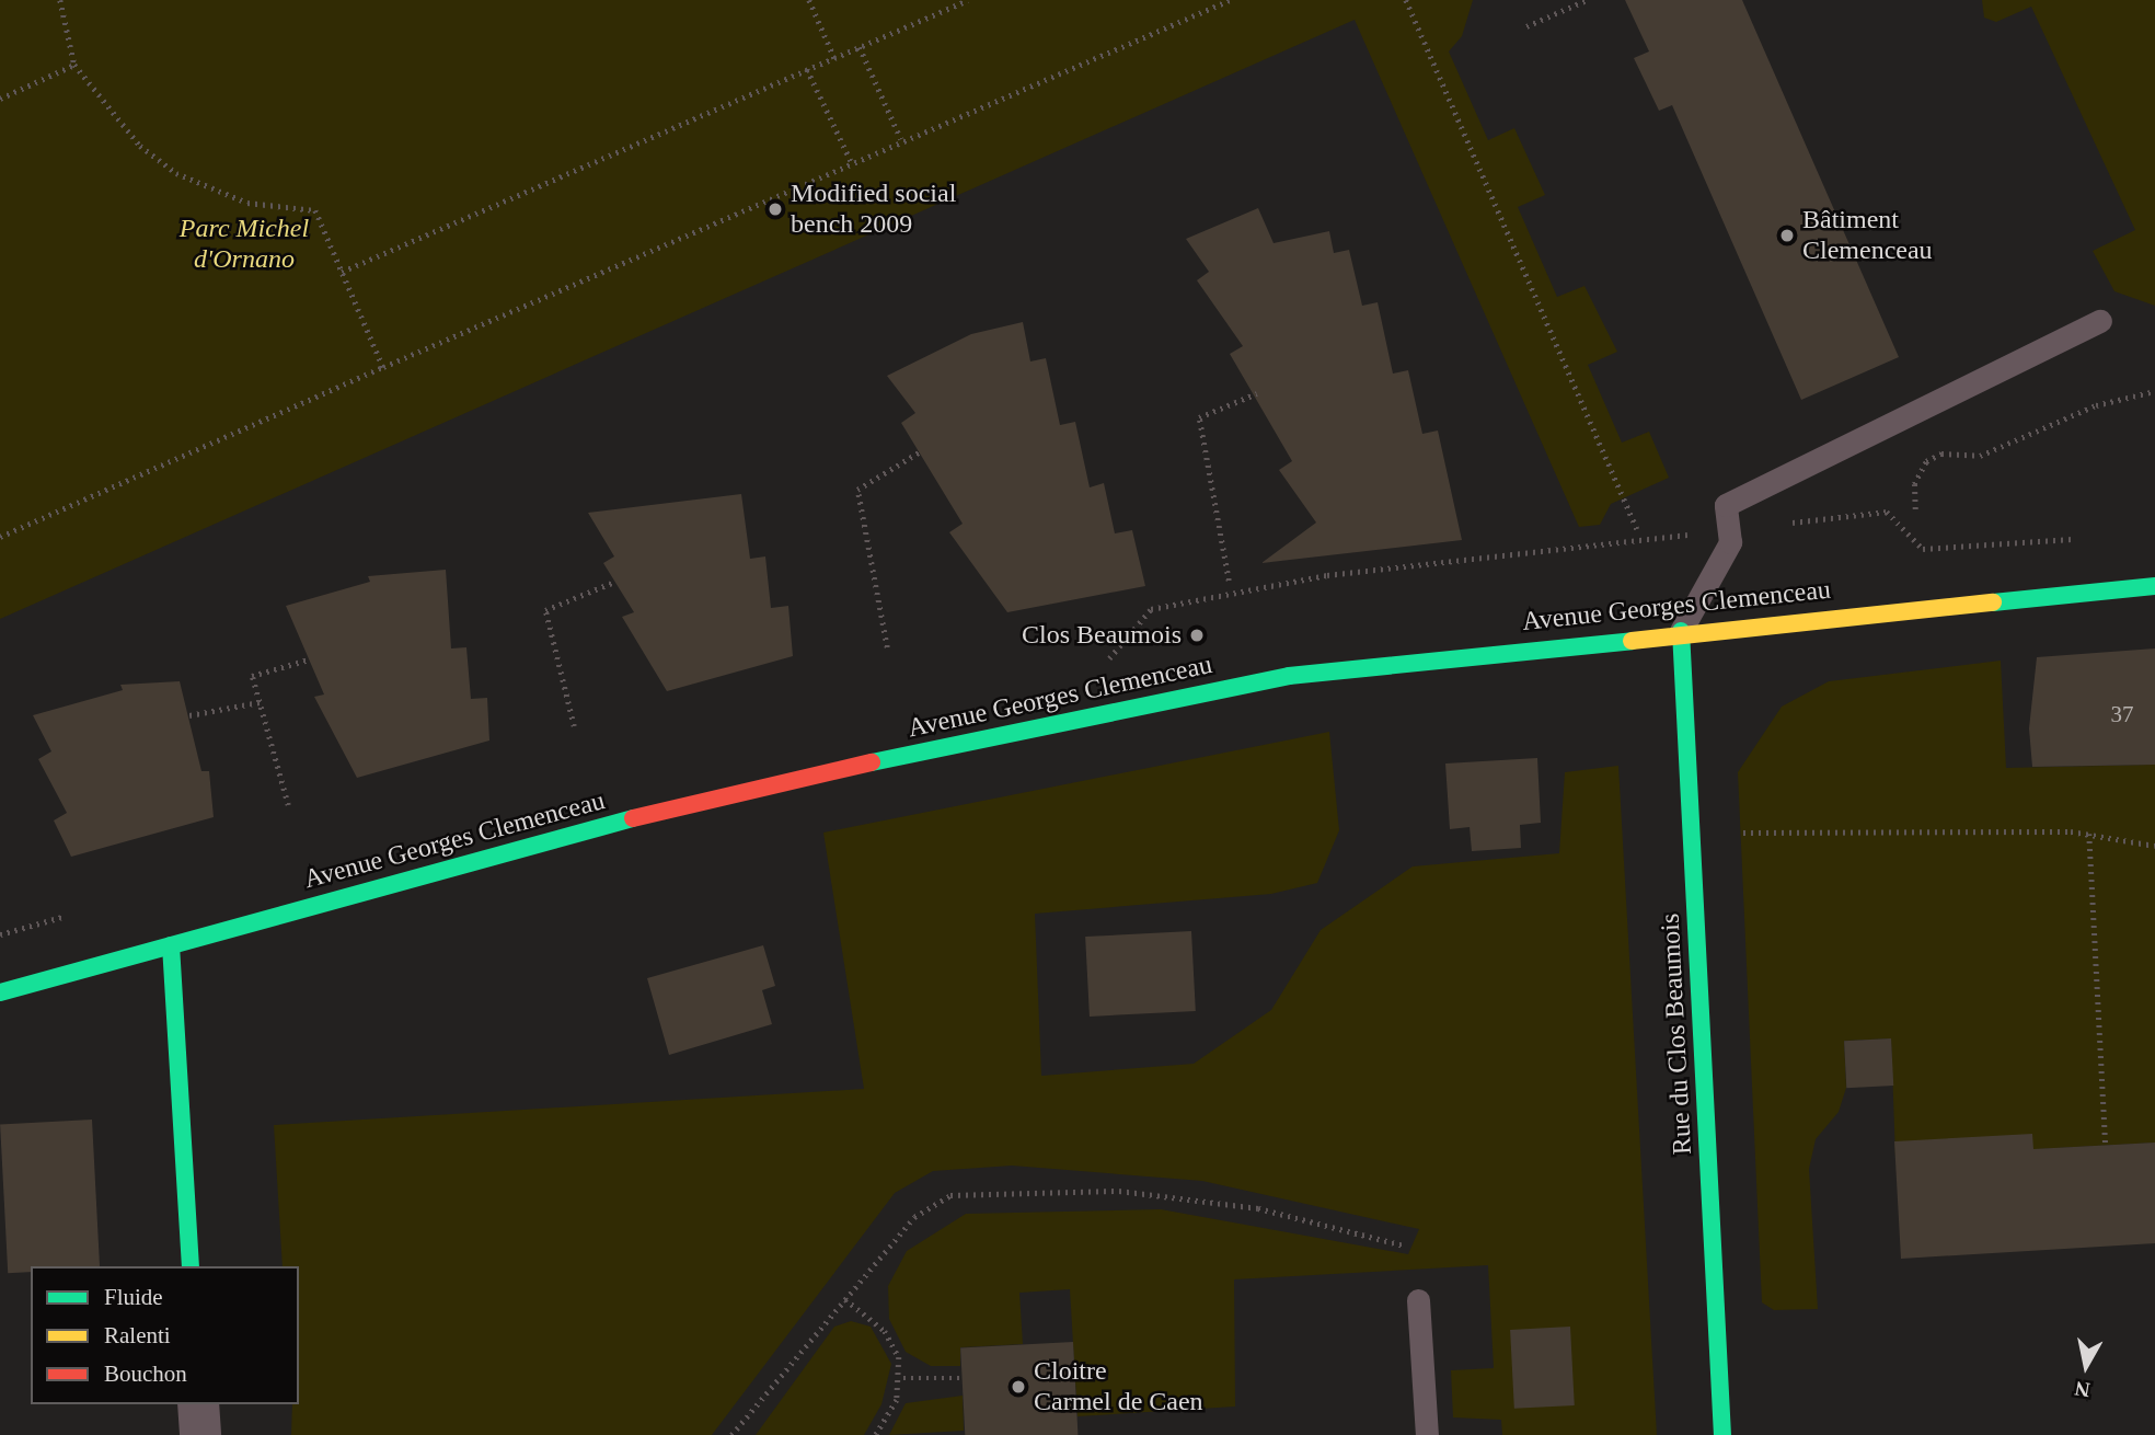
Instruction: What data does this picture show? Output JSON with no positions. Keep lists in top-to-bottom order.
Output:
{
  "streets": {
    "main road": ["Avenue Georges Clemenceau", "Rue du Clos Beaumois"]
  },
  "crossings": [
    ["Avenue Georges Clemenceau", "Rue du Clos Beaumois"]
  ],
  "parks": ["Parc Michel d'Ornano"],
  "places": [
    "Modified social bench 2009",
    "Bâtiment Clemenceau",
    "Clos Beaumois",
    "Cloitre Carmel de Caen"
  ],
  "house_numbers": ["37"],
  "legend": ["Fluide", "Ralenti", "Bouchon"],
  "north": "bottom"
}
